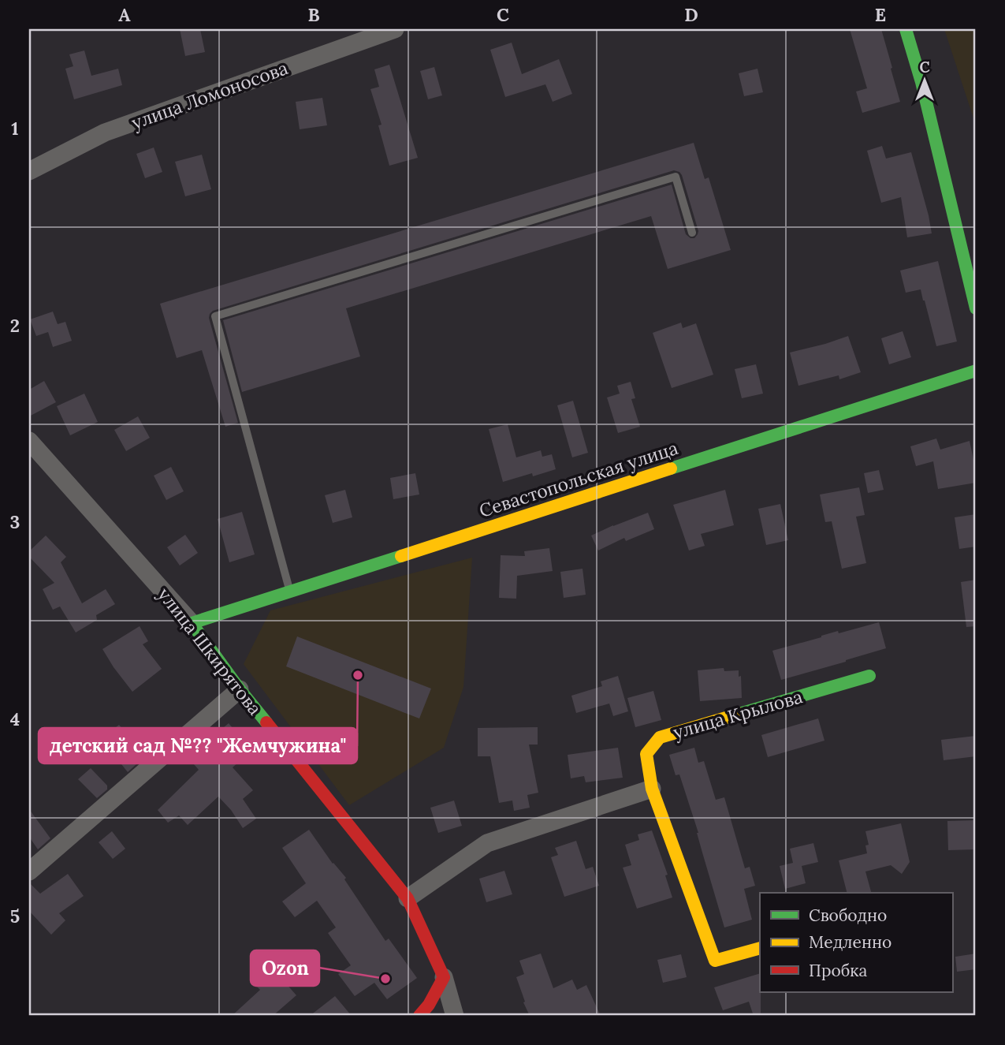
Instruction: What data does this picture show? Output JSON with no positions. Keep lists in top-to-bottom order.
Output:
{
  "streets": {
    "street": [
      "улица Ломоносова",
      "Севастопольская улица",
      "улица Шкирятова",
      "улица Крылова"
    ]
  },
  "crossings": [
    ["Севастопольская улица", "улица Шкирятова"]
  ],
  "places": ["детский сад №?? \"Жемчужина\"", "Ozon"],
  "legend": ["Свободно", "Медленно", "Пробка"],
  "north": "top",
  "grid": {
    "columns": [
      "A",
      "B",
      "C",
      "D",
      "E"
    ],
    "rows": [
      "1",
      "2",
      "3",
      "4",
      "5"
    ]
  }
}
